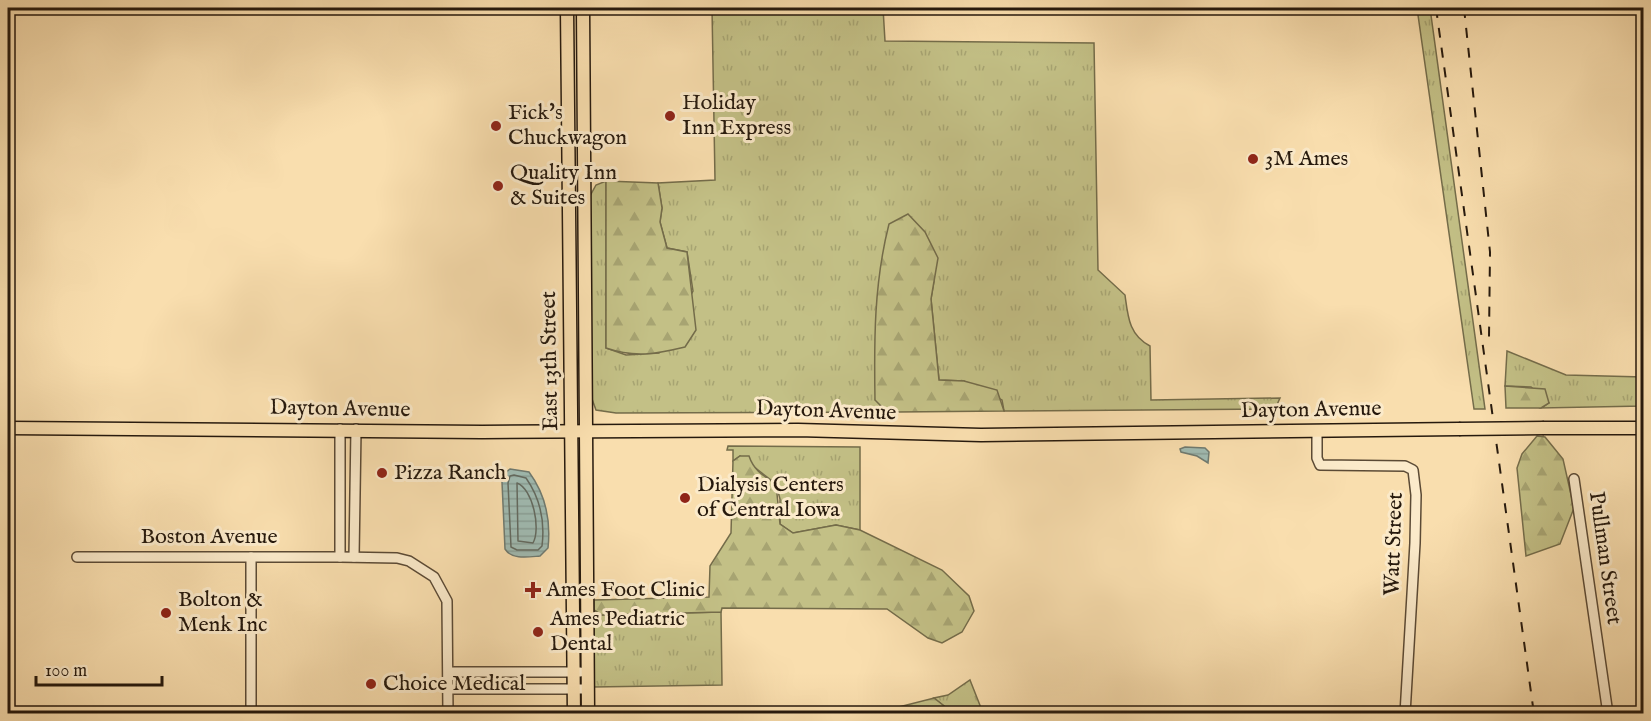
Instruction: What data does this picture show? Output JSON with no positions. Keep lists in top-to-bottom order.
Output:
{
  "streets": {
    "main road": ["East 13th Street", "Dayton Avenue"],
    "street": ["Boston Avenue", "Watt Street", "Pullman Street"]
  },
  "crossings": [
    ["East 13th Street", "Dayton Avenue"],
    ["Dayton Avenue", "Watt Street"]
  ],
  "places": {
    "other": [
      "Holiday Inn Express",
      "Fick's Chuckwagon",
      "3M Ames",
      "Quality Inn & Suites",
      "Pizza Ranch",
      "Dialysis Centers of Central Iowa",
      "Bolton & Menk Inc",
      "Ames Pediatric Dental",
      "Choice Medical"
    ],
    "health": ["Ames Foot Clinic"]
  },
  "scale_bar": "100 m"
}
